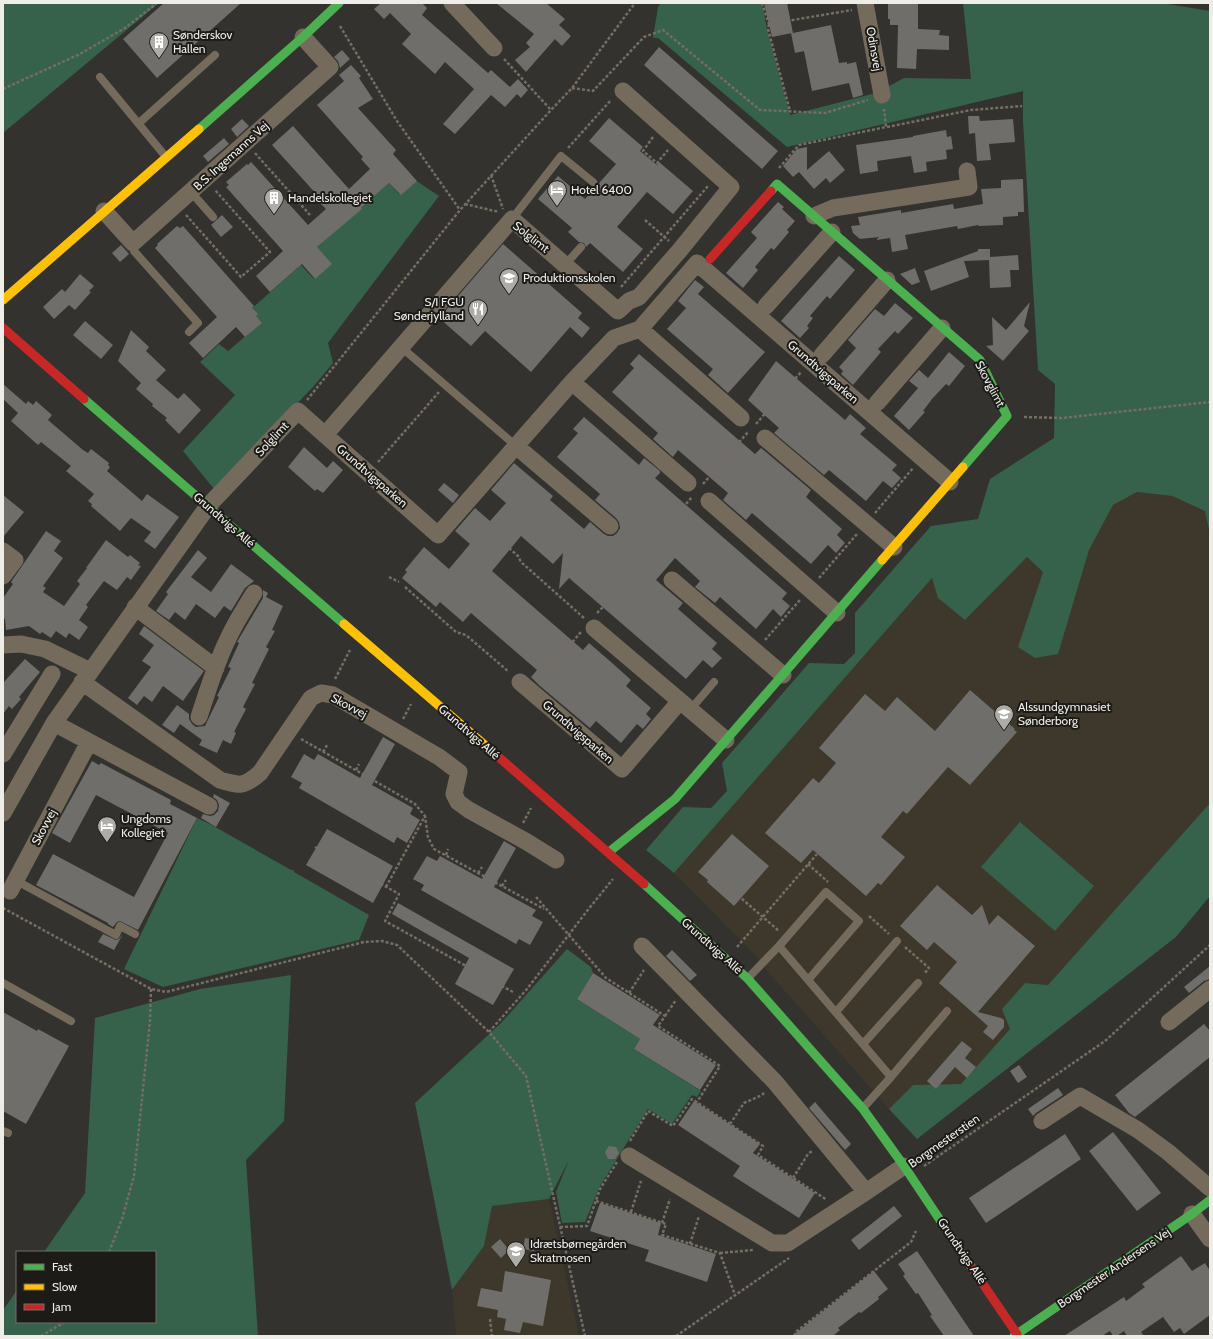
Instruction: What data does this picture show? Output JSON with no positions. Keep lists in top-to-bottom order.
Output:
{
  "streets": {
    "street": [
      "Odinsvej",
      "B.S. Ingemanns Vej",
      "Solglimt",
      "Grundtvigsparken",
      "Skovglimt",
      "Grundtvigs Allé",
      "Skovvej",
      "Borgmester Andersens Vej"
    ],
    "path": ["Borgmesterstien"]
  },
  "crossings": [
    ["Solglimt", "Grundtvigsparken"],
    ["Solglimt", "Grundtvigs Allé"],
    ["Grundtvigsparken", "Skovglimt"],
    ["Grundtvigs Allé", "Borgmesterstien"],
    ["Grundtvigs Allé", "Borgmester Andersens Vej"]
  ],
  "places": {
    "building": ["Sønderskov Hallen", "Handelskollegiet"],
    "hotel": ["Hotel 6400", "Ungdoms Kollegiet"],
    "school or university": ["Produktionsskolen", "Alssundgymnasiet Sønderborg", "Idrætsbørnegården Skratmosen"],
    "restaurant": ["S/I FGU Sønderjylland"]
  },
  "legend": ["Fast", "Slow", "Jam"]
}
